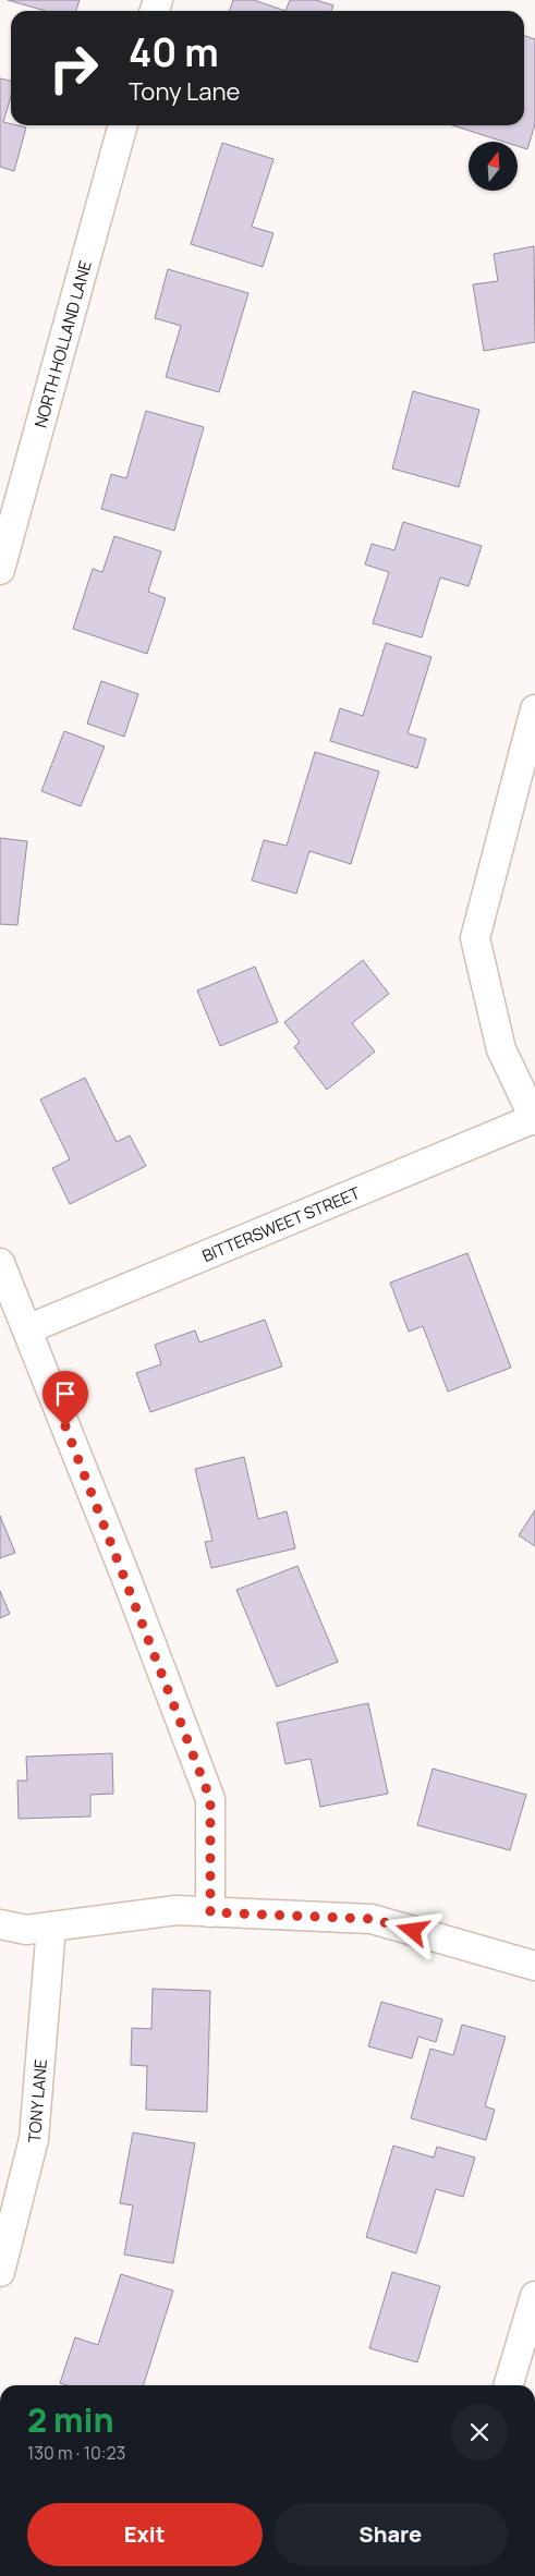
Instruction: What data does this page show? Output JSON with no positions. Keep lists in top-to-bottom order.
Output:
{
  "streets": {
    "street": ["NORTH HOLLAND LANE", "BITTERSWEET STREET", "TONY LANE"]
  },
  "north": "top",
  "page": {
    "turn": ["40 m", "Tony Lane"],
    "heading": ["2 min", "130 m · 10:23"],
    "buttons": ["Exit", "Share"]
  }
}
